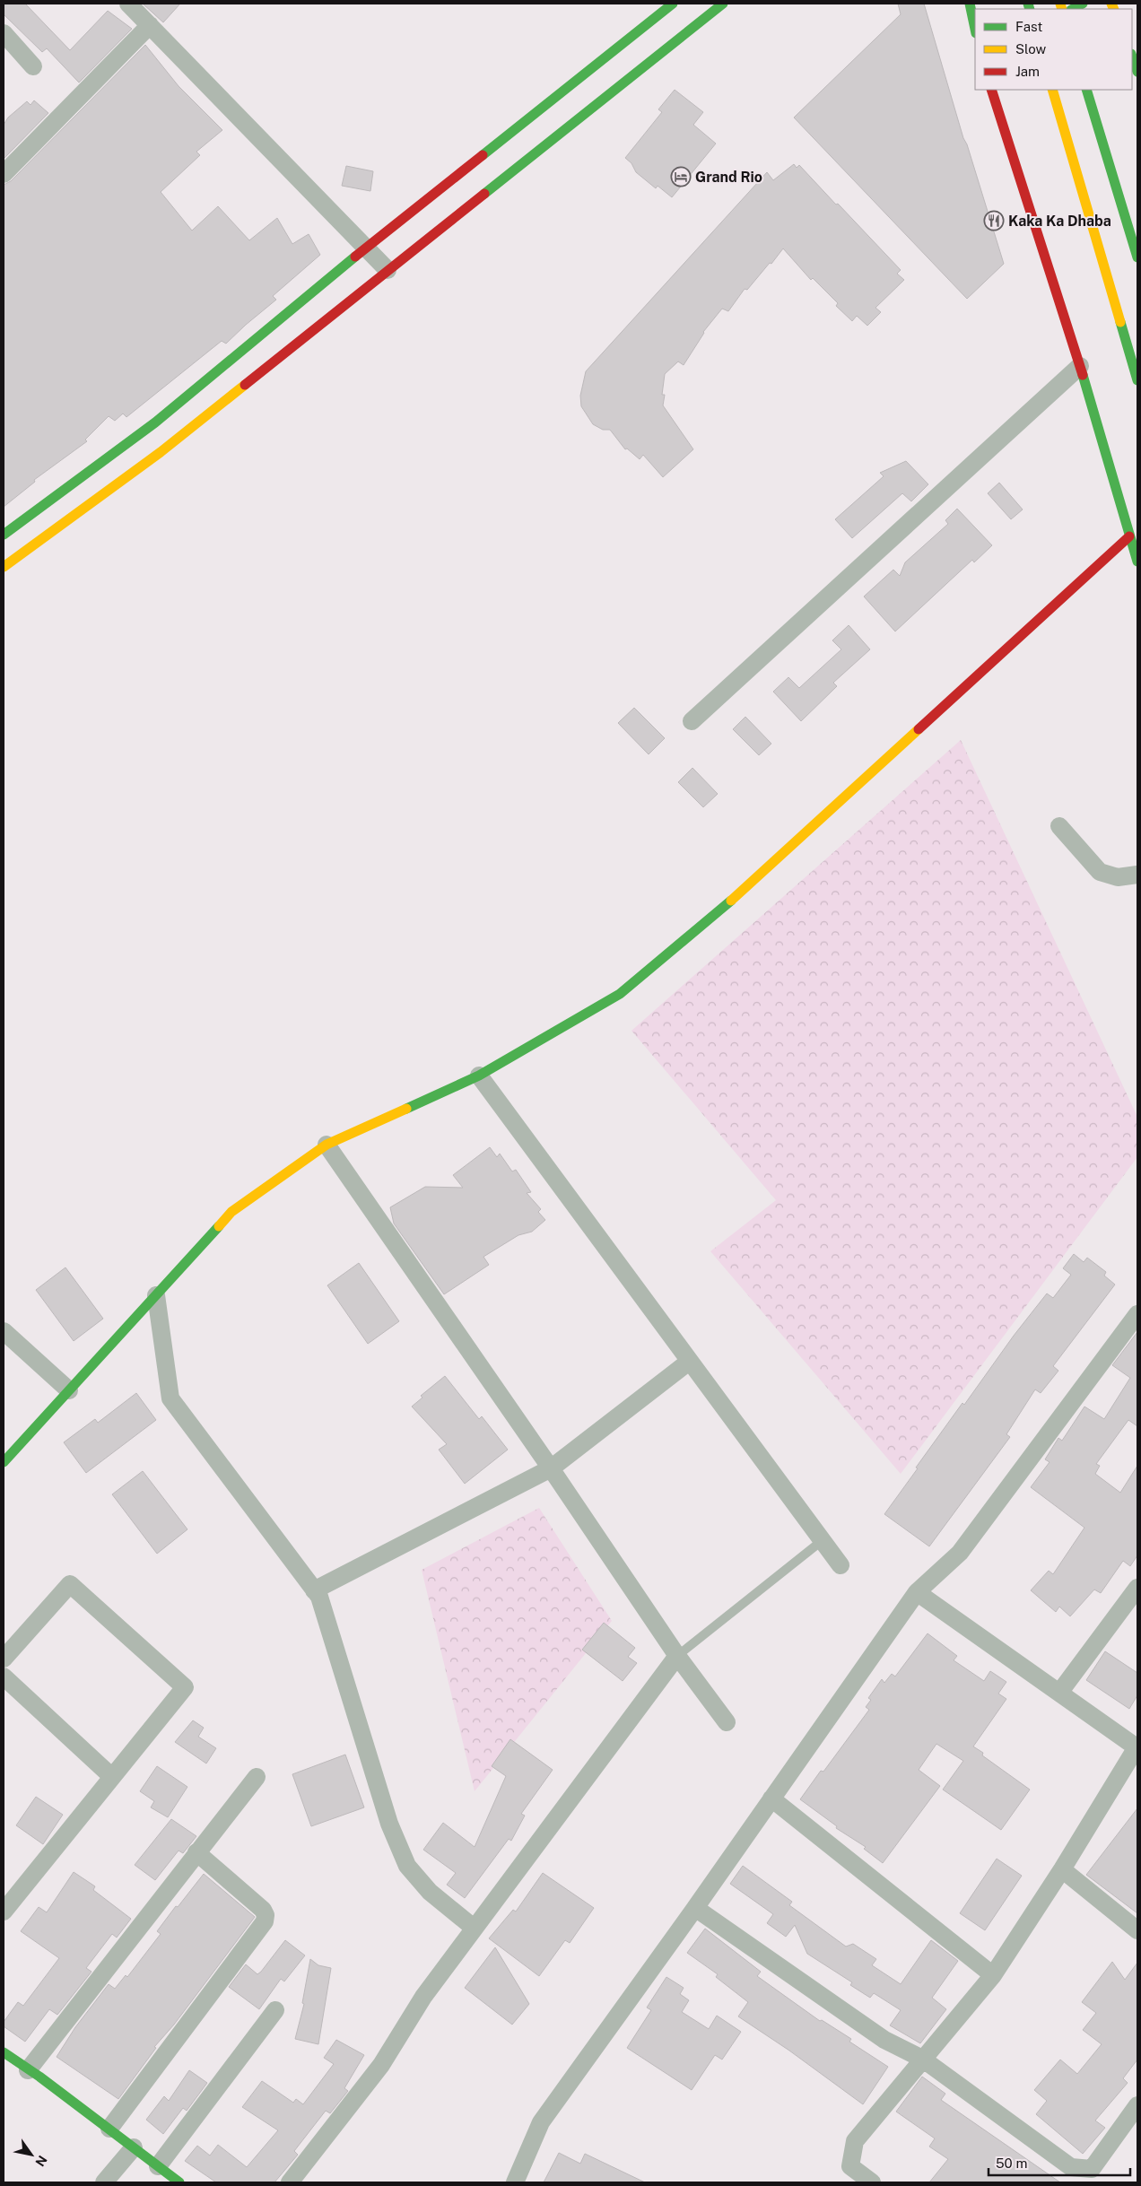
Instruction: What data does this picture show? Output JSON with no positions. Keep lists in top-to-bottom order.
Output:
{
  "places": {
    "hotel": ["Grand Rio"],
    "restaurant": ["Kaka Ka Dhaba"]
  },
  "legend": ["Fast", "Slow", "Jam"],
  "scale_bar": "50 m",
  "north": "bottom right"
}
